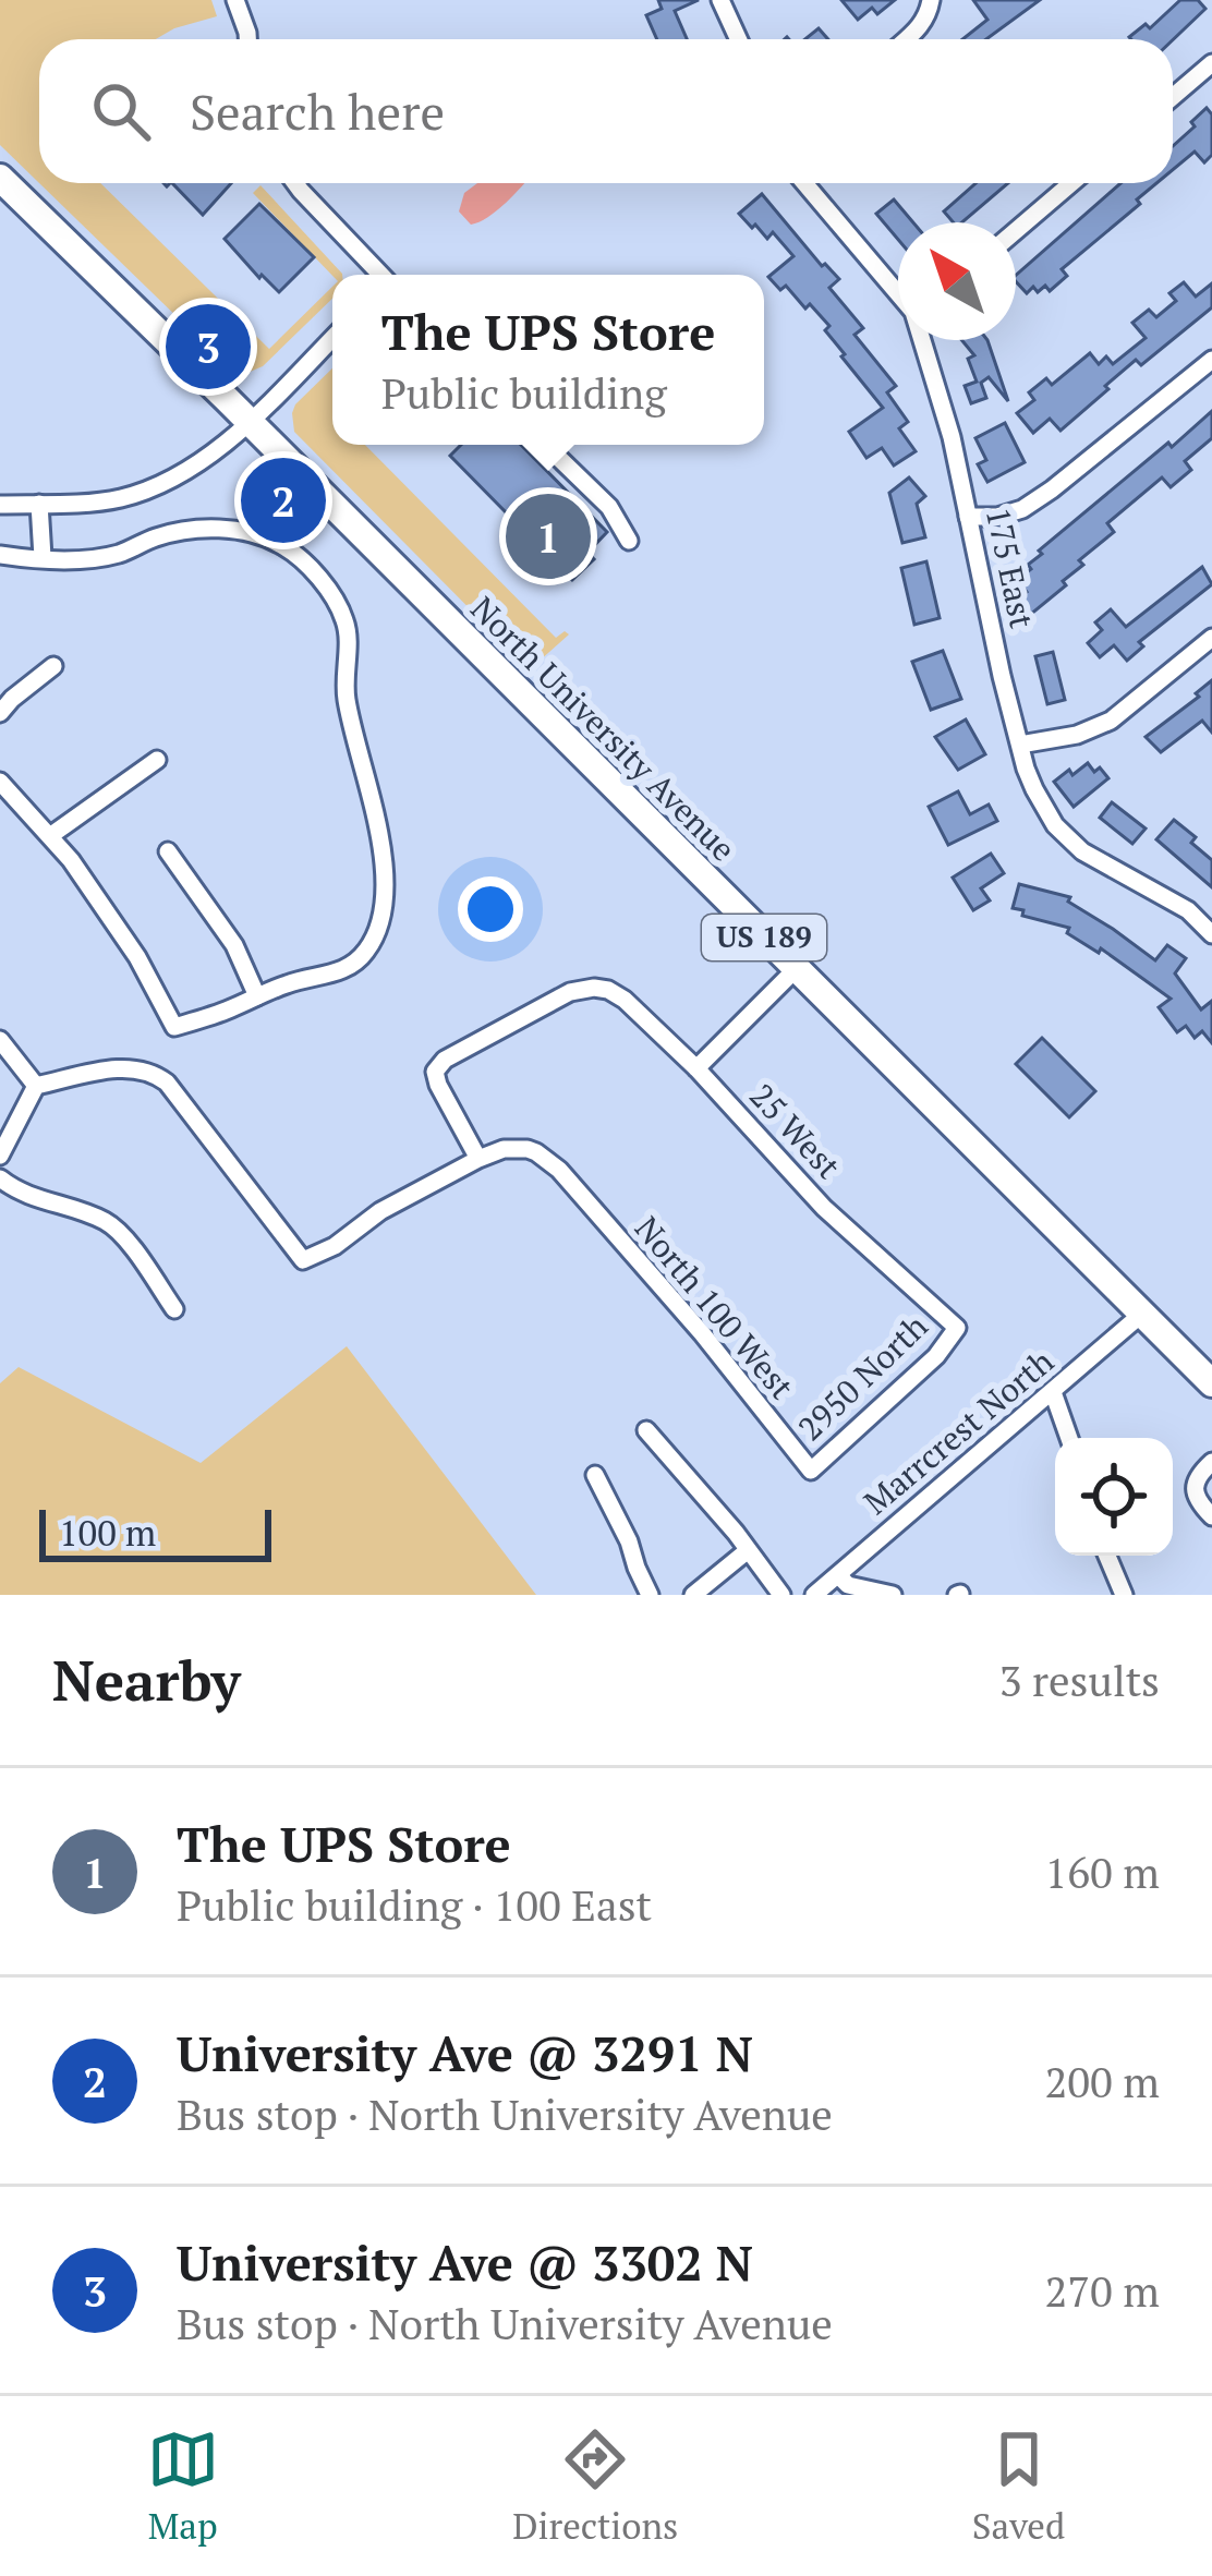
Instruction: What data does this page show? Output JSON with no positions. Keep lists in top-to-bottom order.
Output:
{
  "streets": {
    "highway": ["North University Avenue", "US 189"],
    "street": [
      "175 East",
      "25 West",
      "North 100 West",
      "2950 North",
      "Marrcrest North"
    ]
  },
  "crossings": [
    ["North University Avenue", "Marrcrest North"],
    ["25 West", "North 100 West"],
    ["25 West", "2950 North"],
    ["North 100 West", "2950 North"]
  ],
  "scale_bar": "100 m",
  "north": "top left",
  "page": {
    "search": "Search here",
    "popup": ["The UPS Store", "Public building"],
    "pins": ["3", "2", "1"],
    "scale": "100 m",
    "heading": ["Nearby", "3 results"],
    "list": [
      {
        "mark": "1",
        "name": "The UPS Store",
        "note": "Public building · 100 East",
        "value": "160 m"
      },
      {
        "mark": "2",
        "name": "University Ave @ 3291 N",
        "note": "Bus stop · North University Avenue",
        "value": "200 m"
      },
      {
        "mark": "3",
        "name": "University Ave @ 3302 N",
        "note": "Bus stop · North University Avenue",
        "value": "270 m"
      }
    ],
    "nav": ["Map", "Directions", "Saved"]
  }
}
